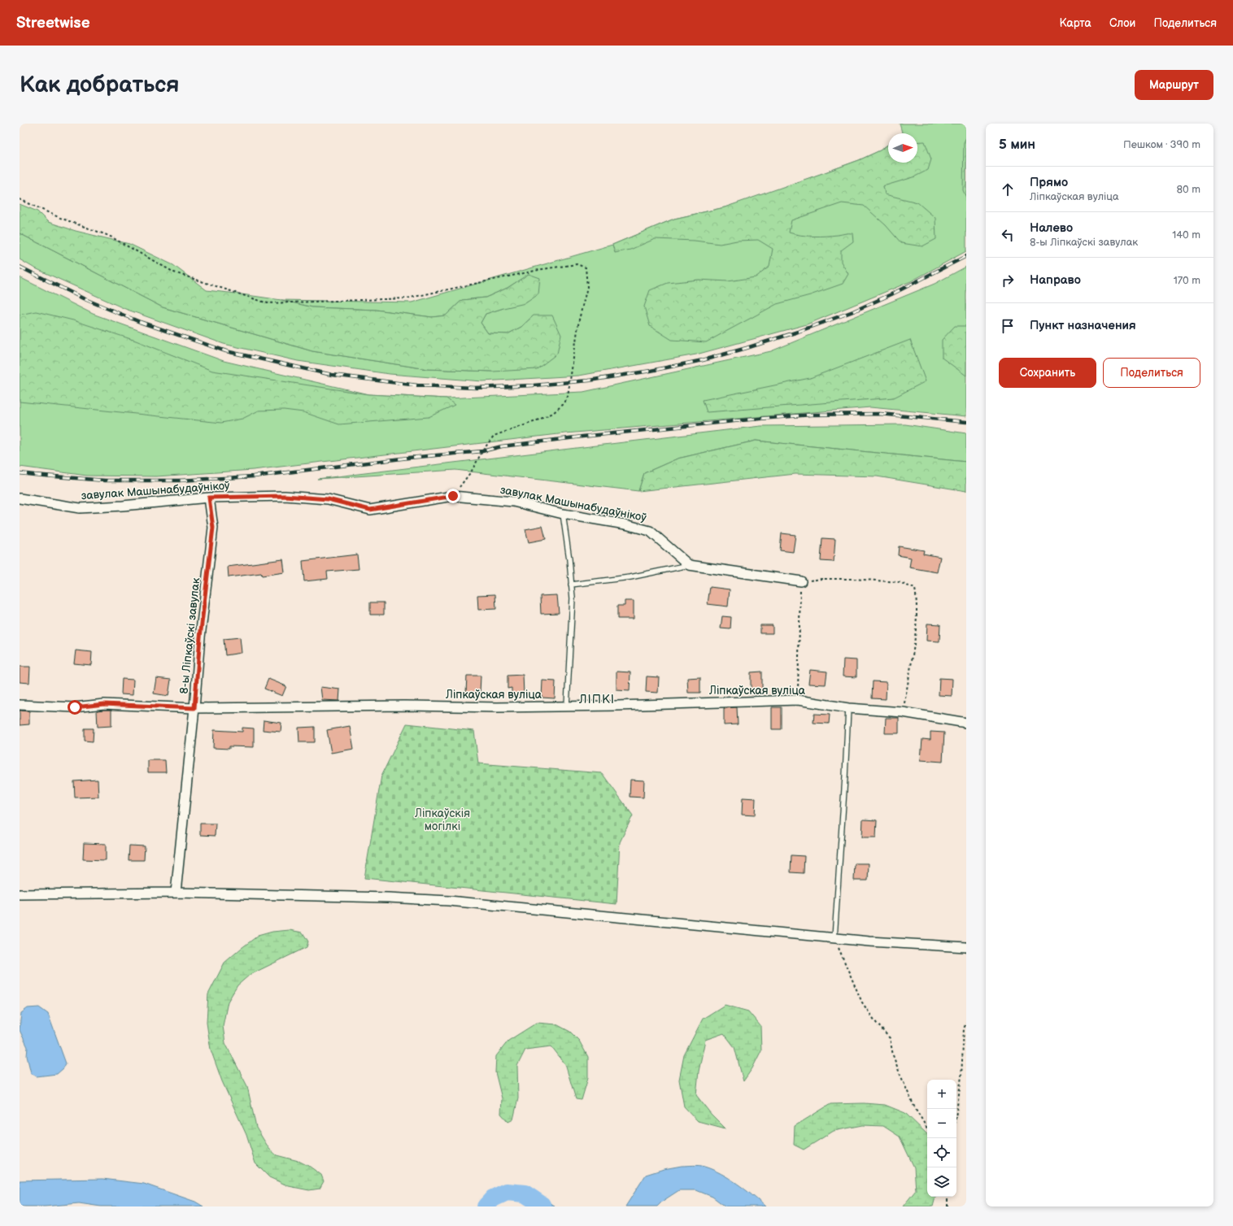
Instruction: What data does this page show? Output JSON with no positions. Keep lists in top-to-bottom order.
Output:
{
  "streets": {
    "street": ["завулак Машынабудаўнікоў", "8-ы Ліпкаўскі завулак", "Ліпкаўская вуліца"]
  },
  "crossings": [
    ["завулак Машынабудаўнікоў", "8-ы Ліпкаўскі завулак"],
    ["8-ы Ліпкаўскі завулак", "Ліпкаўская вуліца"]
  ],
  "districts": ["ЛІПКІ"],
  "parks": ["Ліпкаўскія могілкі"],
  "north": "right",
  "page": {
    "header": "Streetwise",
    "nav": ["Карта", "Слои", "Поделиться"],
    "buttons": [
      "Маршрут",
      ["Сохранить", "Поделиться"]
    ],
    "title": "Как добраться",
    "heading": ["5 мин", "Пешком · 390 m"],
    "list": [
      ["Прямо", "Ліпкаўская вуліца", "80 m"],
      ["Налево", "8-ы Ліпкаўскі завулак", "140 m"],
      ["Направо", "170 m"],
      "Пункт назначения"
    ],
    "map_buttons": ["+", "−"]
  }
}
